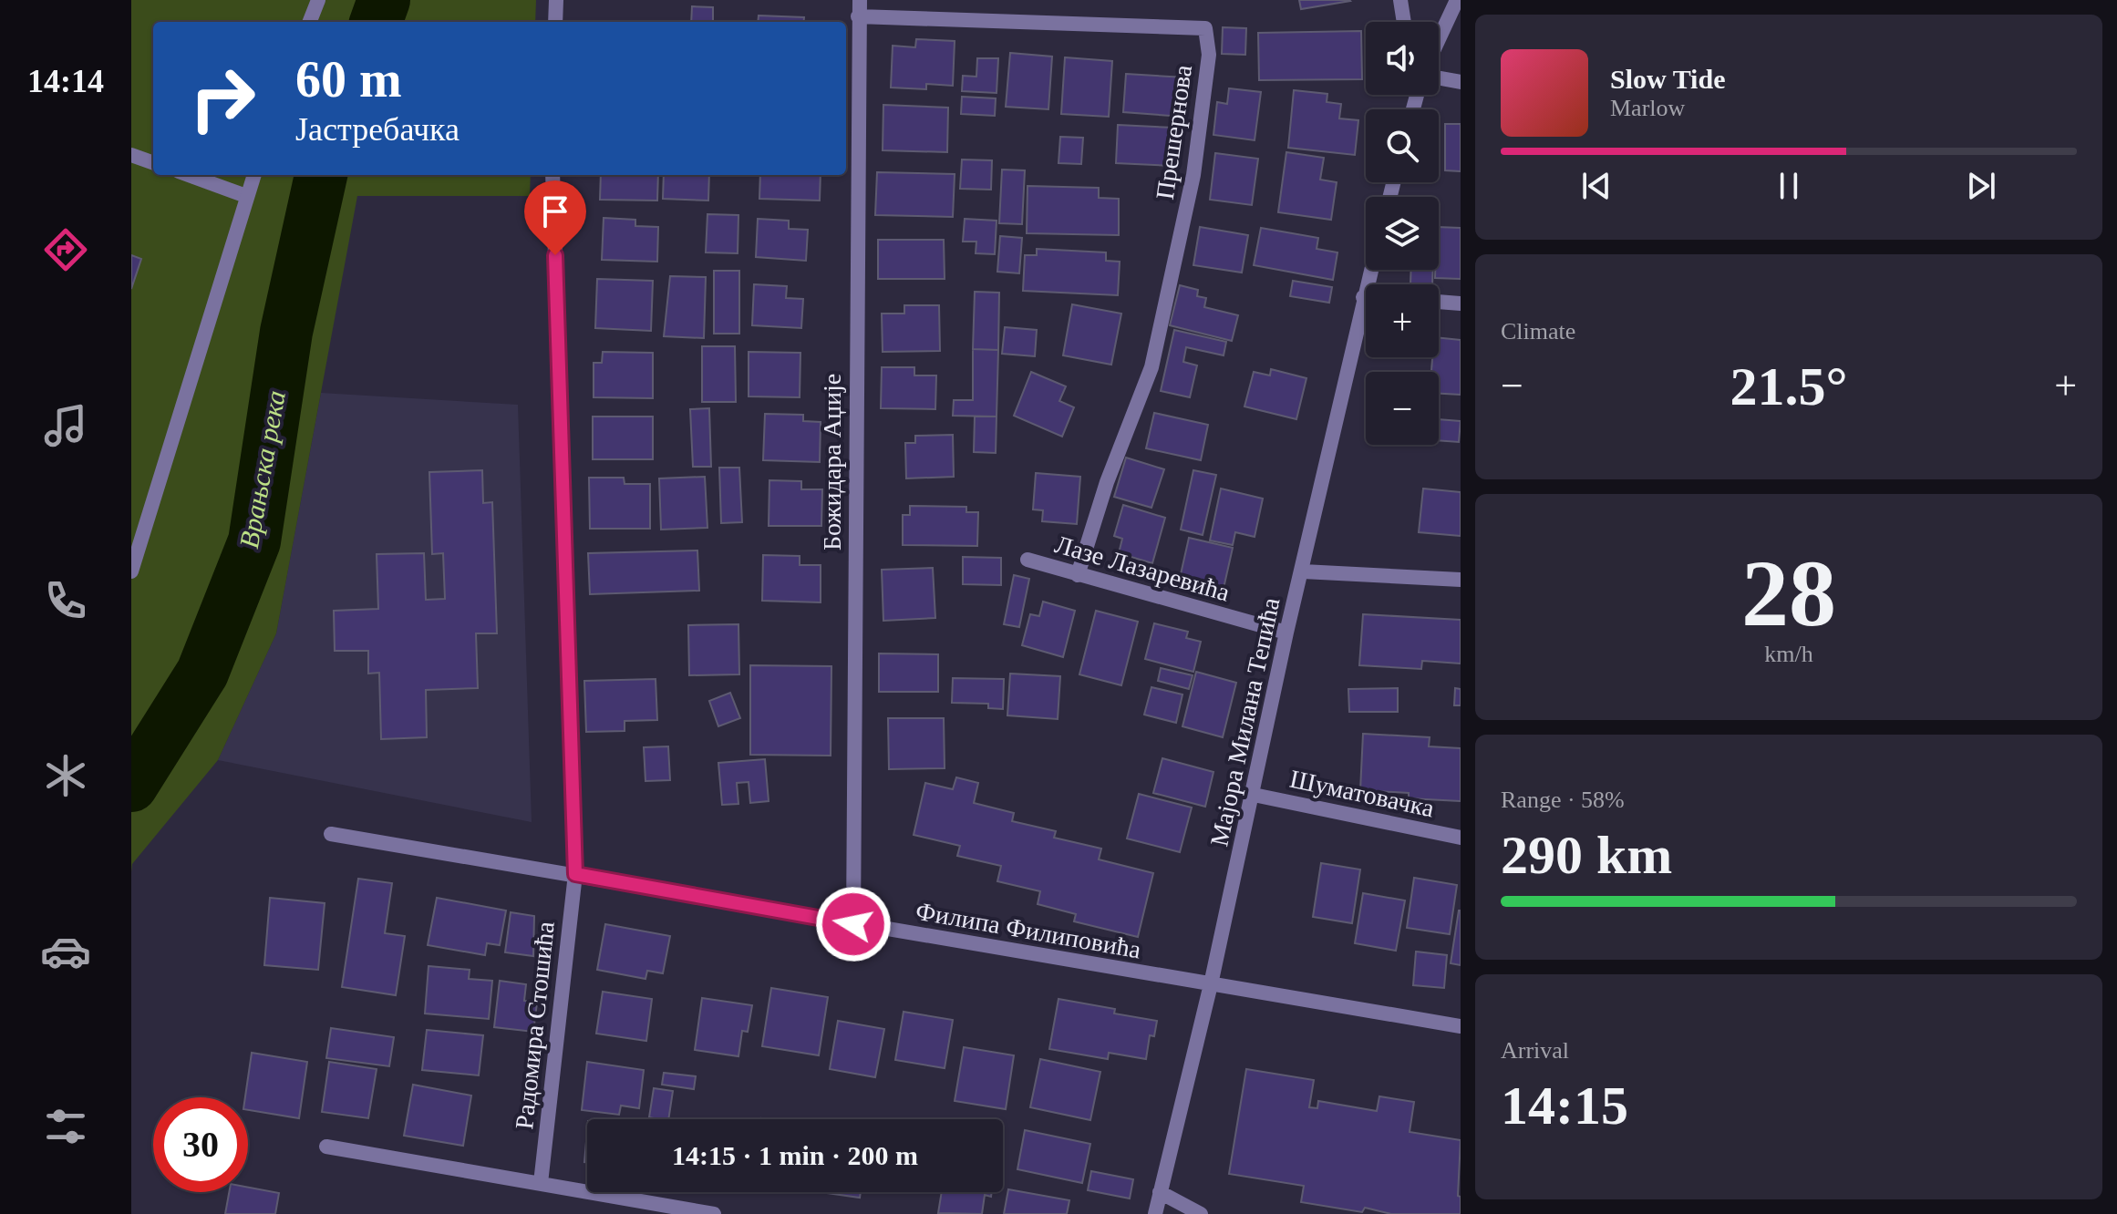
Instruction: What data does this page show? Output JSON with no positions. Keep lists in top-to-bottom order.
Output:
{
  "streets": {
    "street": [
      "Прешернова",
      "Божидара Аџије",
      "Лазе Лазаревића",
      "Мајора Милана Тепића",
      "Шуматовачка",
      "Филипа Филиповића",
      "Радомира Стошића"
    ]
  },
  "crossings": [
    ["Прешернова", "Божидара Аџије"],
    ["Прешернова", "Лазе Лазаревића"],
    ["Божидара Аџије", "Филипа Филиповића"],
    ["Лазе Лазаревића", "Мајора Милана Тепића"],
    ["Мајора Милана Тепића", "Шуматовачка"],
    ["Мајора Милана Тепића", "Филипа Филиповића"],
    ["Филипа Филиповића", "Радомира Стошића"]
  ],
  "water": ["Врањска река"],
  "page": {
    "tabs": "14:14",
    "map_buttons": ["+", "−"],
    "turn": ["60 m", "Јастребачка"],
    "song": ["Slow Tide", "Marlow"],
    "tile": [
      "Climate",
      ["28", "km/h"],
      ["Range · 58%", "290 km"],
      ["Arrival", "14:15"]
    ],
    "heat": ["−", "21.5°", "+"],
    "limit": "30",
    "trip": "14:15 · 1 min · 200 m"
  }
}
